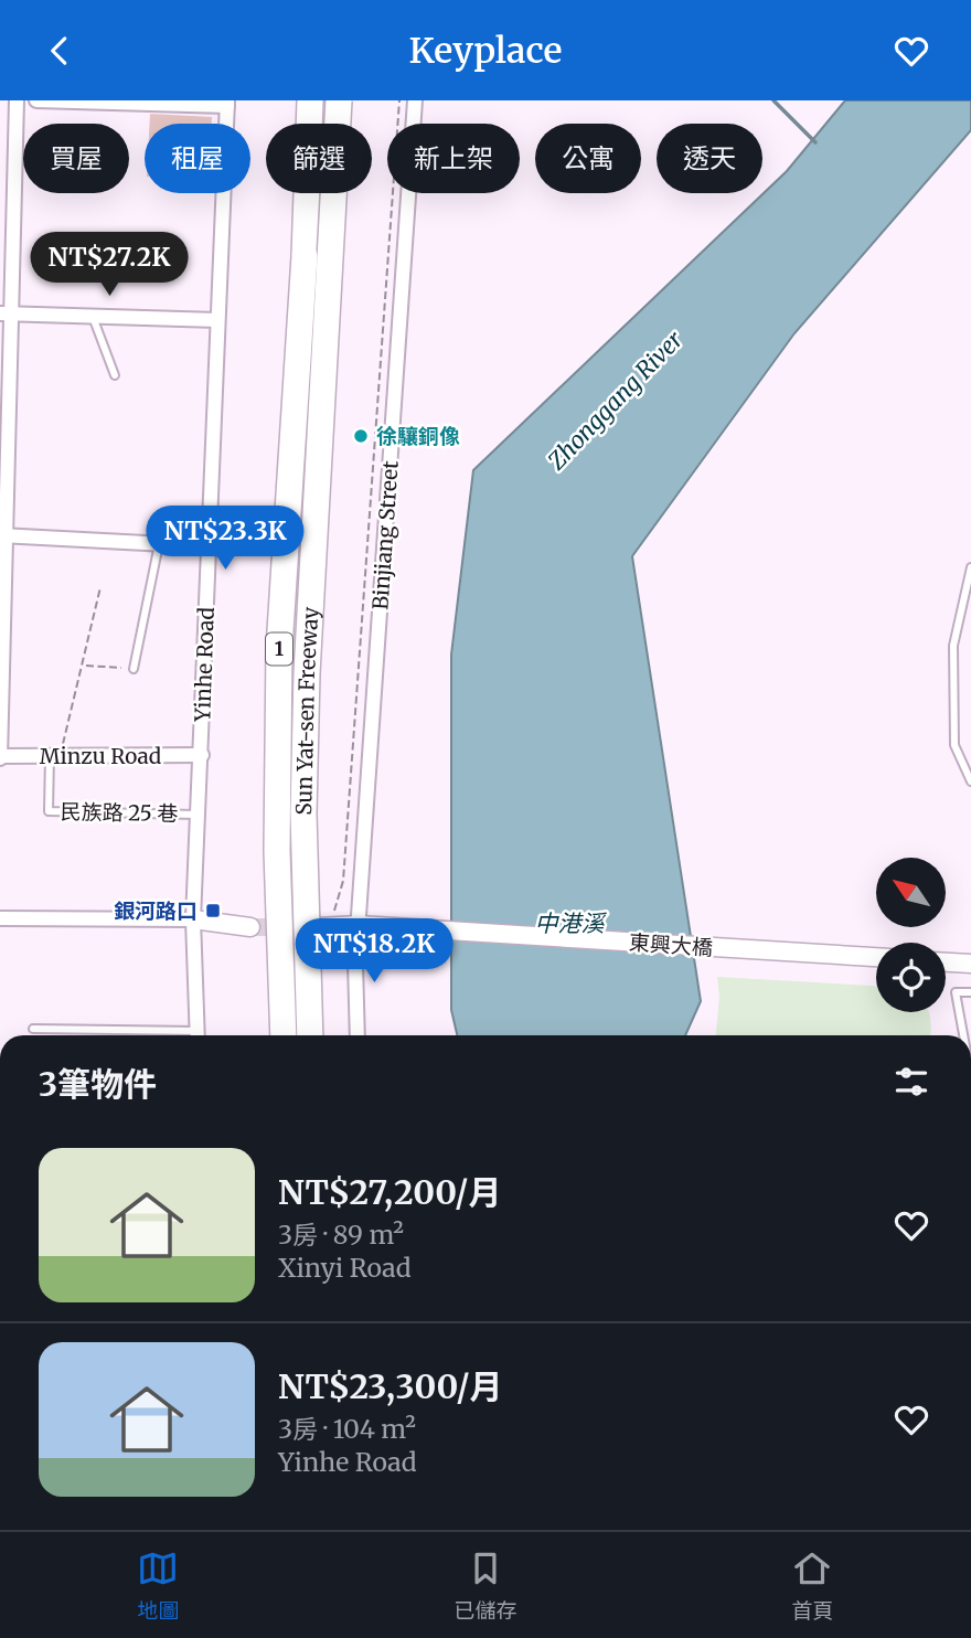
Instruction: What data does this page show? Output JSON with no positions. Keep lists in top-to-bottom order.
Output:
{
  "streets": {
    "highway": ["1", "Sun Yat-sen Freeway"],
    "street": [
      "Binjiang Street",
      "Yinhe Road",
      "Minzu Road",
      "東興大橋"
    ],
    "lane": ["民族路 25 巷"]
  },
  "crossings": [
    ["Binjiang Street", "東興大橋"],
    ["Yinhe Road", "Minzu Road"],
    ["Yinhe Road", "民族路 25 巷"],
    ["Minzu Road", "民族路 25 巷"]
  ],
  "water": ["Zhonggang River", "中港溪"],
  "places": {
    "other": ["徐驤銅像"],
    "transit": ["銀河路口"]
  },
  "north": "top left",
  "page": {
    "header": "Keyplace",
    "chip": [
      "買屋",
      "租屋",
      "篩選",
      "新上架",
      "公寓",
      "透天"
    ],
    "price": ["NT$27.2K", "NT$23.3K", "NT$18.2K"],
    "heading": "3筆物件",
    "list": [
      {
        "name": "NT$27,200/月",
        "note": "3房 · 89 m² · Xinyi Road"
      },
      {
        "name": "NT$23,300/月",
        "note": "3房 · 104 m² · Yinhe Road"
      }
    ],
    "tabs": ["地圖", "已儲存", "首頁"]
  }
}
